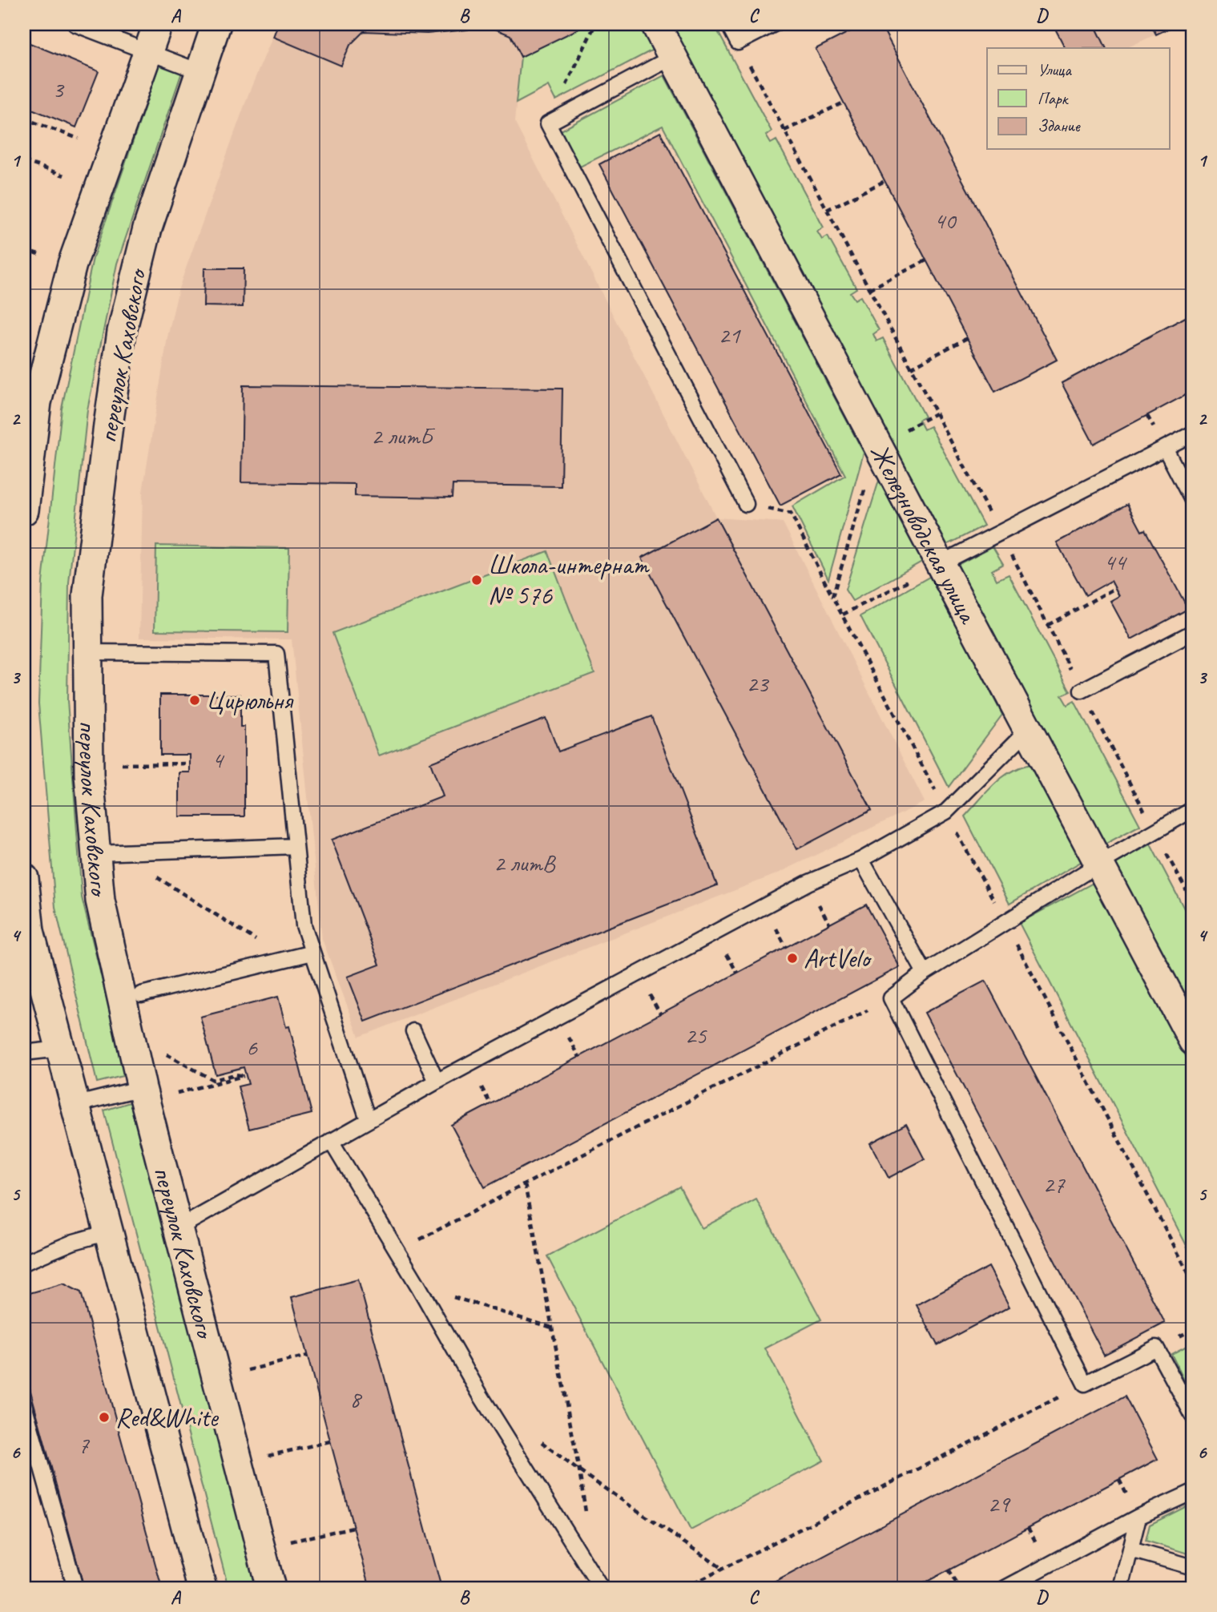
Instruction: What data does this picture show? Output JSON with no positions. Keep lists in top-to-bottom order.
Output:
{
  "streets": {
    "street": ["переулок Каховского", "Железноводская улица"]
  },
  "places": [
    "Школа-интернат № 576",
    "Цирюльня",
    "ArtVelo",
    "Red&White"
  ],
  "house_numbers": [
    "3",
    "40",
    "21",
    "2 литБ",
    "44",
    "23",
    "4",
    "2 литВ",
    "25",
    "6",
    "27",
    "8",
    "7",
    "29"
  ],
  "legend": ["Улица", "Парк", "Здание"],
  "grid": {
    "columns": [
      "A",
      "B",
      "C",
      "D"
    ],
    "rows": [
      "1",
      "2",
      "3",
      "4",
      "5",
      "6"
    ]
  }
}
